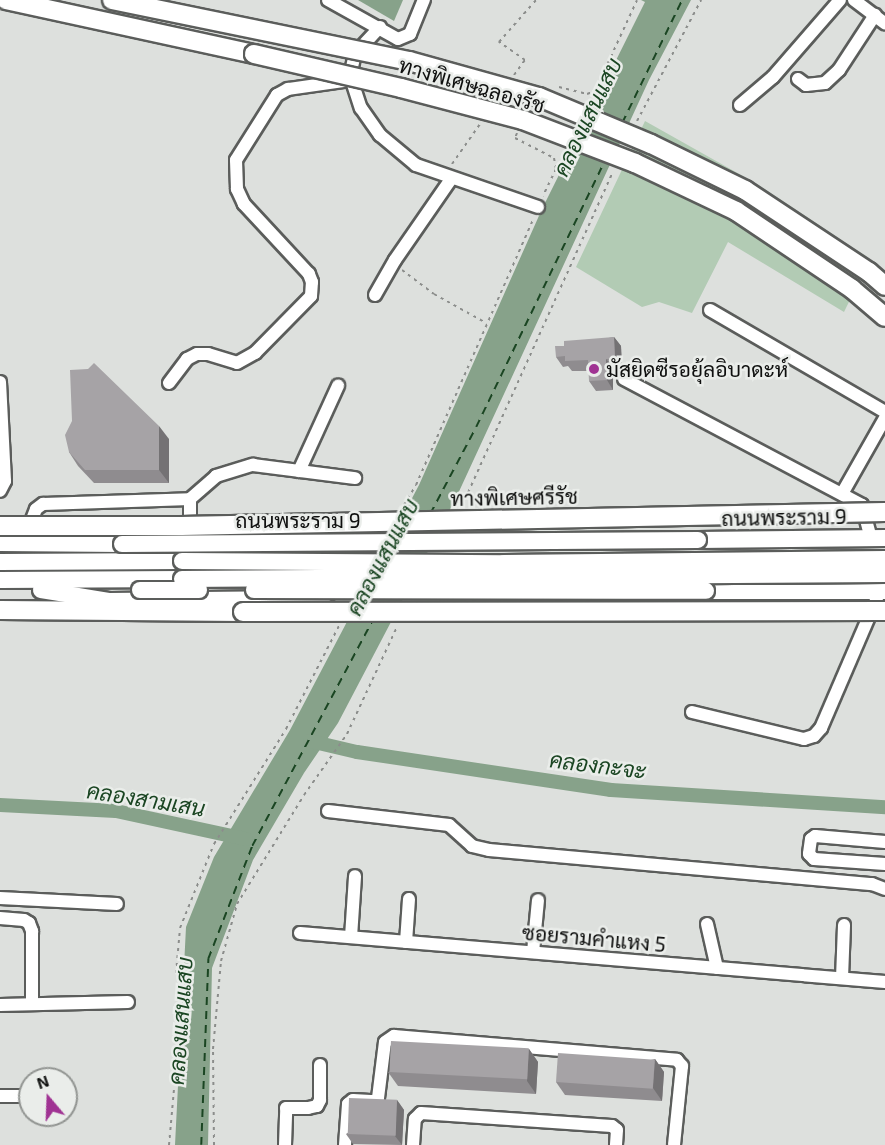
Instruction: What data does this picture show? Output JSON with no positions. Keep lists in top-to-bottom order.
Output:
{
  "streets": {
    "highway": ["ทางพิเศษฉลองรัช", "ทางพิเศษศรีรัช"],
    "main road": ["ถนนพระราม 9"],
    "street": ["ซอยรามคำแหง 5"]
  },
  "water": ["คลองแสนแสบ", "คลองกะจะ", "คลองสามเสน"],
  "places": ["มัสยิดซีรอยุ้ลอิบาดะห์"],
  "north": "top"
}
